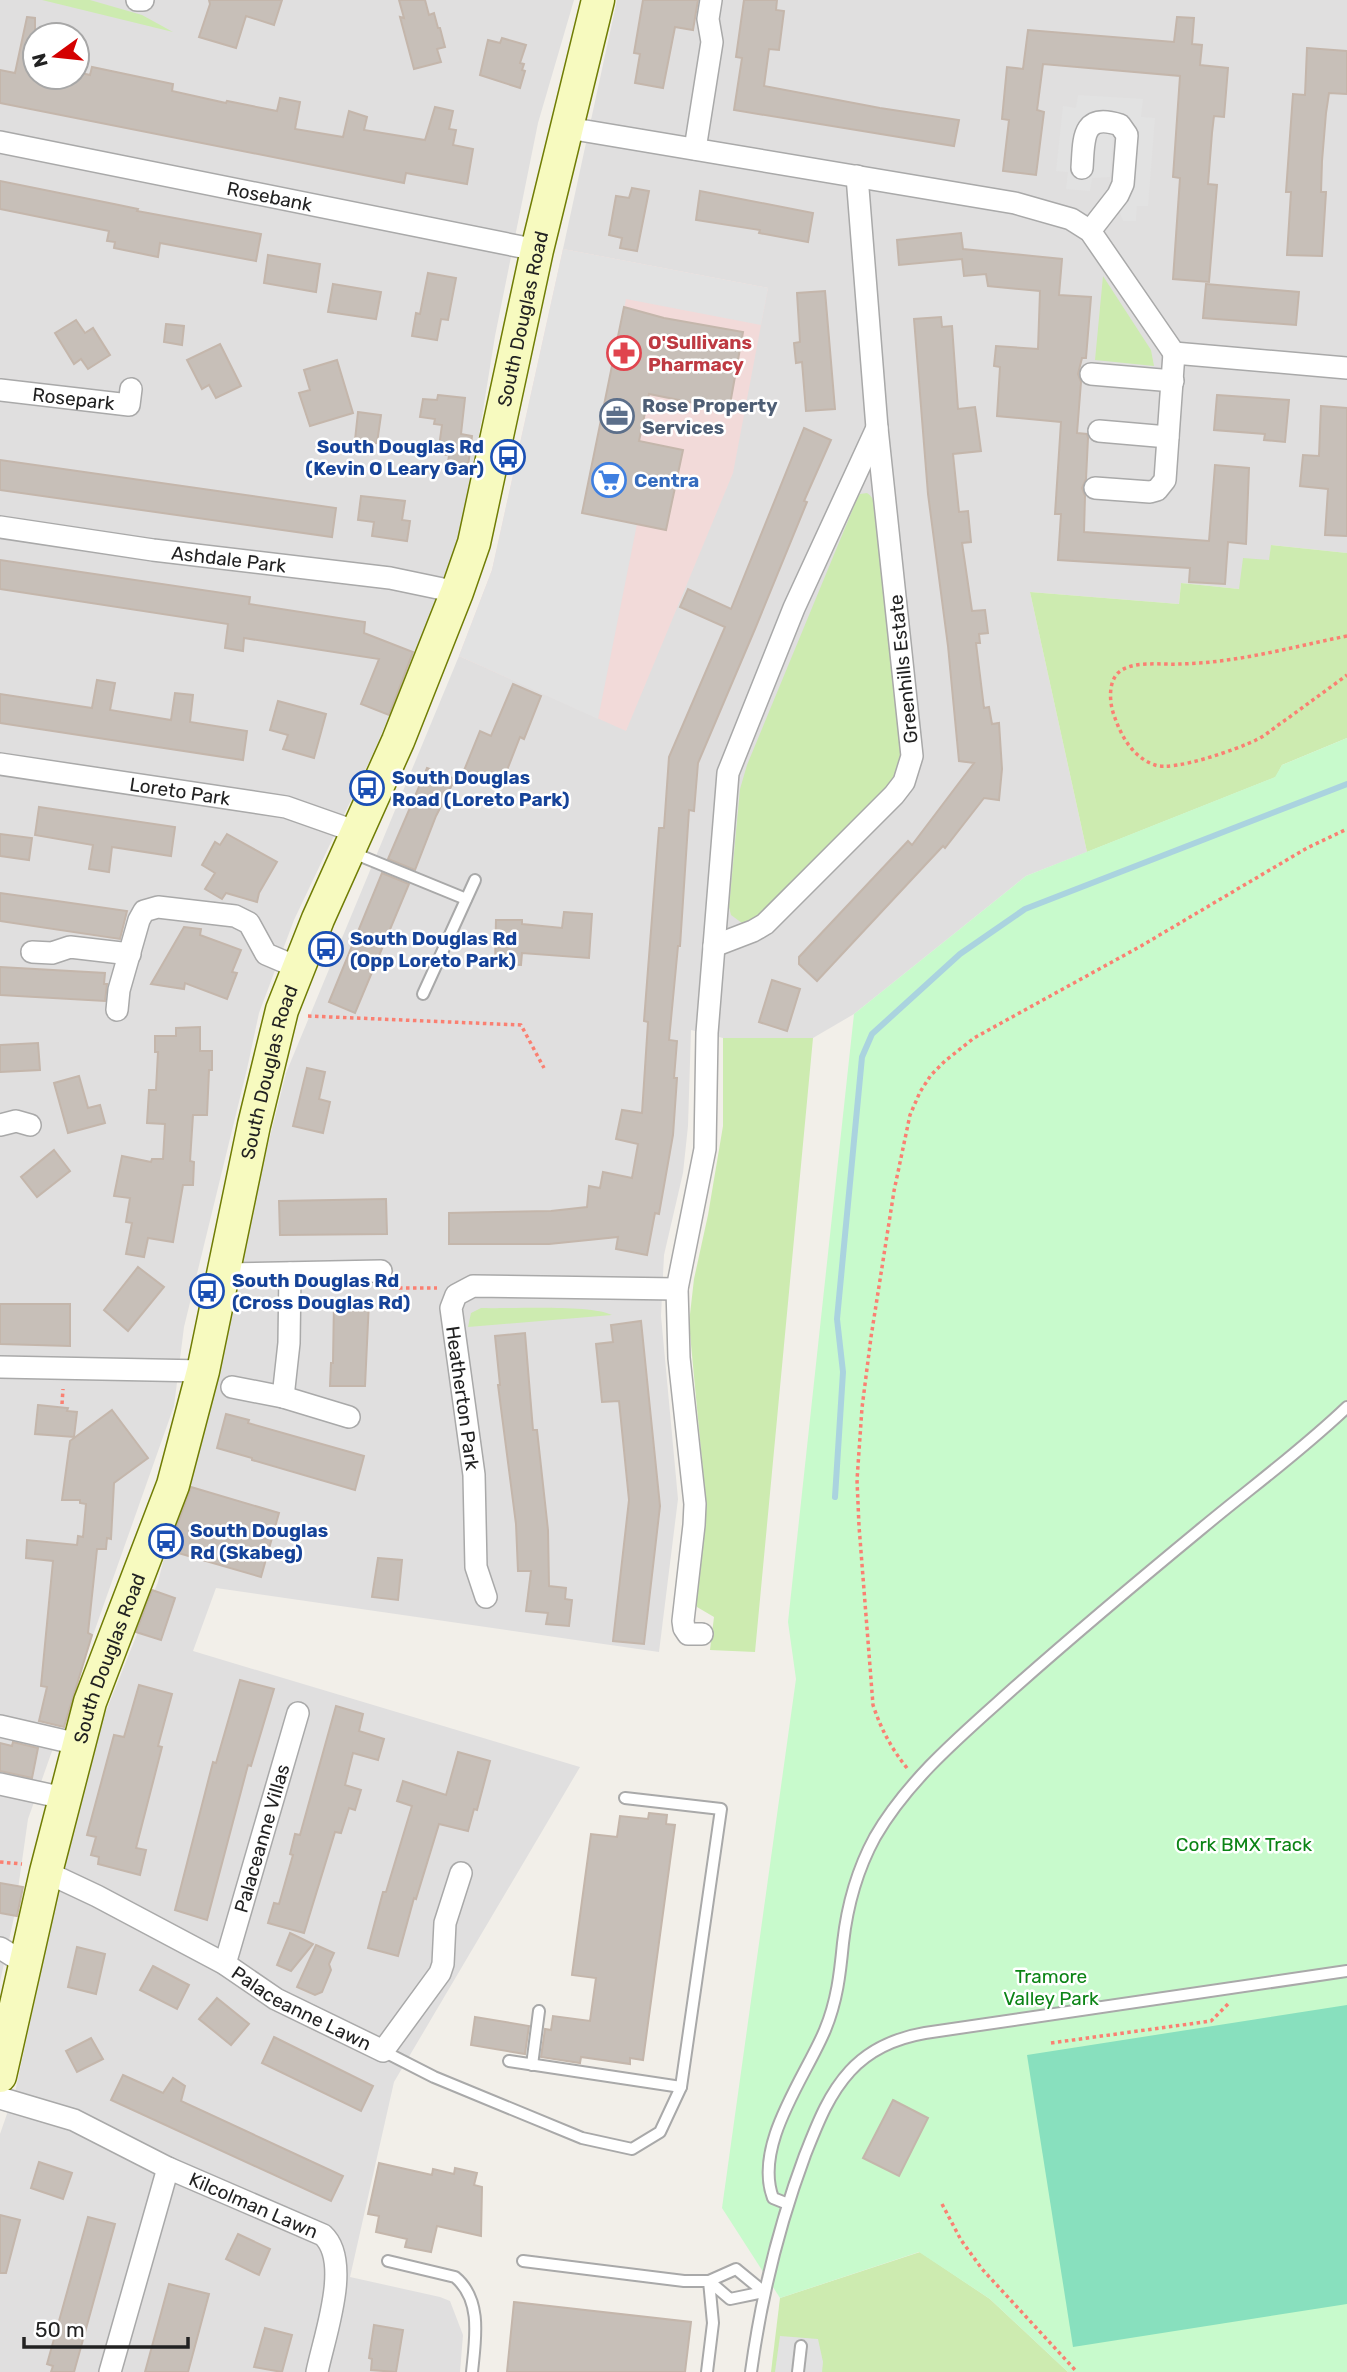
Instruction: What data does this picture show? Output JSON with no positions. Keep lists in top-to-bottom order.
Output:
{
  "streets": {
    "main road": ["South Douglas Road"],
    "street": [
      "Rosebank",
      "Rosepark",
      "Ashdale Park",
      "Greenhills Estate",
      "Loreto Park",
      "Heatherton Park",
      "Palaceanne Villas",
      "Palaceanne Lawn",
      "Kilcolman Lawn"
    ]
  },
  "crossings": [
    ["Rosebank", "South Douglas Road"],
    ["South Douglas Road", "Ashdale Park"],
    ["South Douglas Road", "Loreto Park"],
    ["South Douglas Road", "Palaceanne Lawn"],
    ["Greenhills Estate", "Heatherton Park"],
    ["Palaceanne Villas", "Palaceanne Lawn"]
  ],
  "parks": ["Cork BMX Track", "Tramore Valley Park"],
  "places": {
    "pharmacy": ["O'Sullivans Pharmacy"],
    "office": ["Rose Property Services"],
    "bus stop": [
      "South Douglas Rd (Kevin O Leary Gar)",
      "South Douglas Road (Loreto Park)",
      "South Douglas Rd (Opp Loreto Park)",
      "South Douglas Rd (Cross Douglas Rd)",
      "South Douglas Rd (Skabeg)"
    ],
    "supermarket": ["Centra"]
  },
  "scale_bar": "50 m",
  "north": "left"
}
